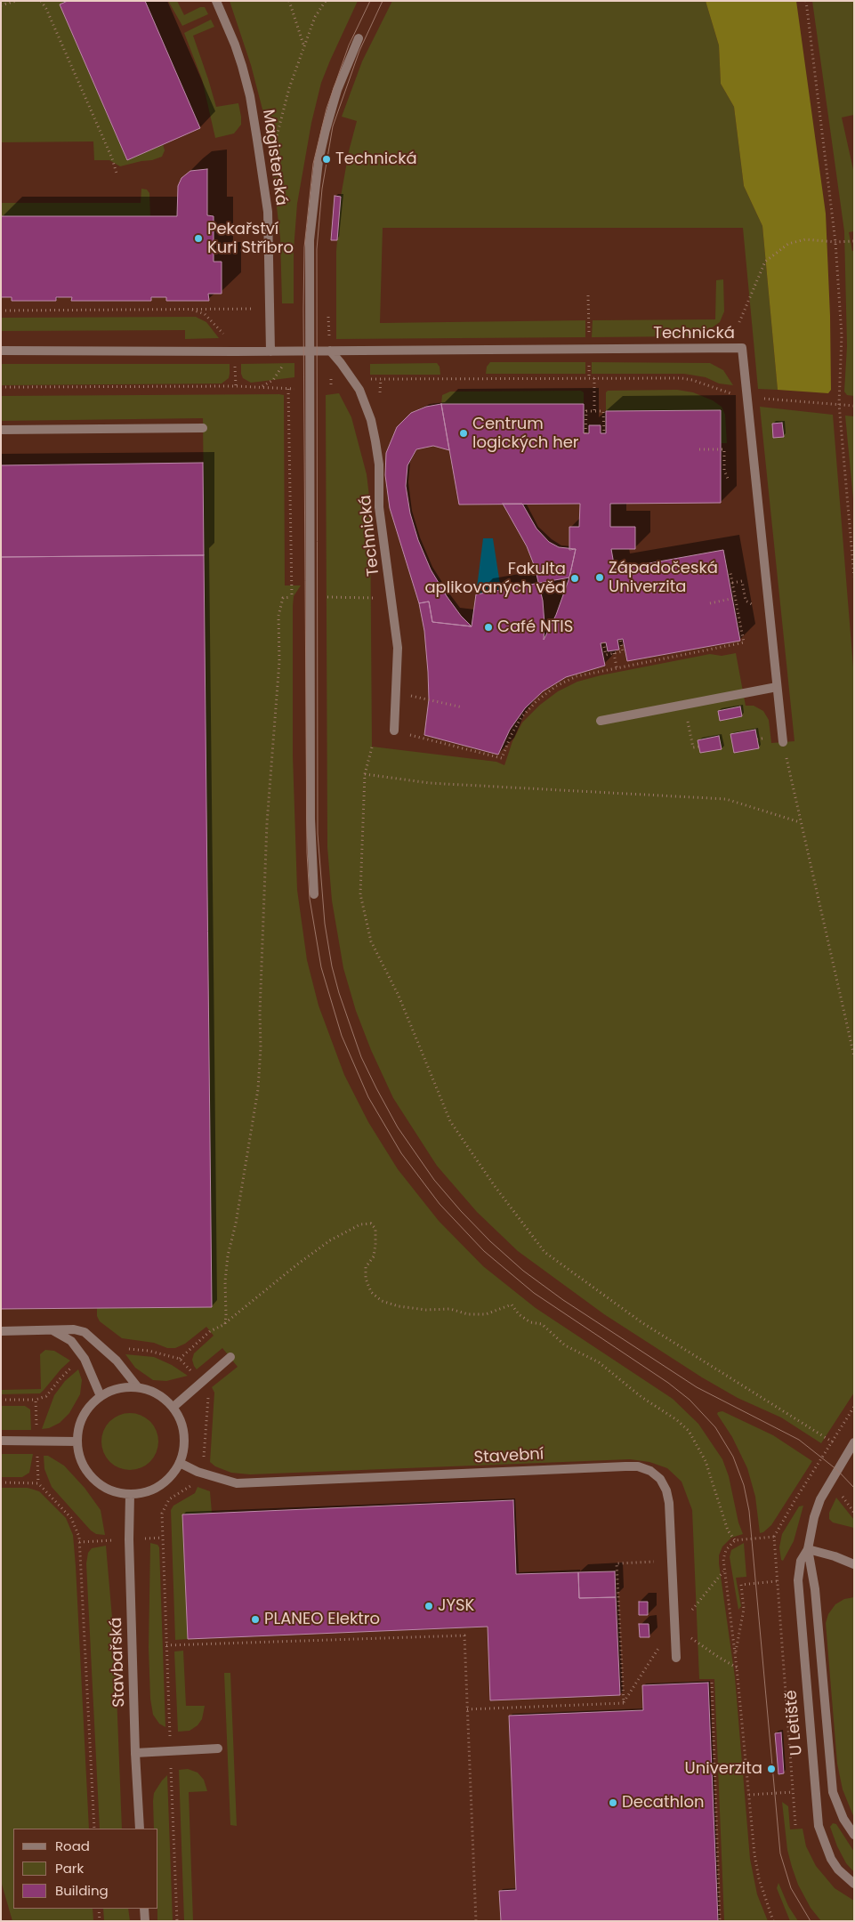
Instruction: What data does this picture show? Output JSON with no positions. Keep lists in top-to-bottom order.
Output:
{
  "streets": {
    "street": [
      "Magisterská",
      "Technická",
      "Stavební",
      "Stavbařská",
      "U Letiště"
    ]
  },
  "crossings": [
    ["Magisterská", "Technická"],
    ["Stavební", "Stavbařská"]
  ],
  "places": [
    "Technická",
    "Pekařství Kuri Stříbro",
    "Centrum logických her",
    "Západočeská Univerzita",
    "Fakulta aplikovaných věd",
    "Café NTIS",
    "JYSK",
    "PLANEO Elektro",
    "Univerzita",
    "Decathlon"
  ],
  "legend": ["Road", "Park", "Building"]
}
